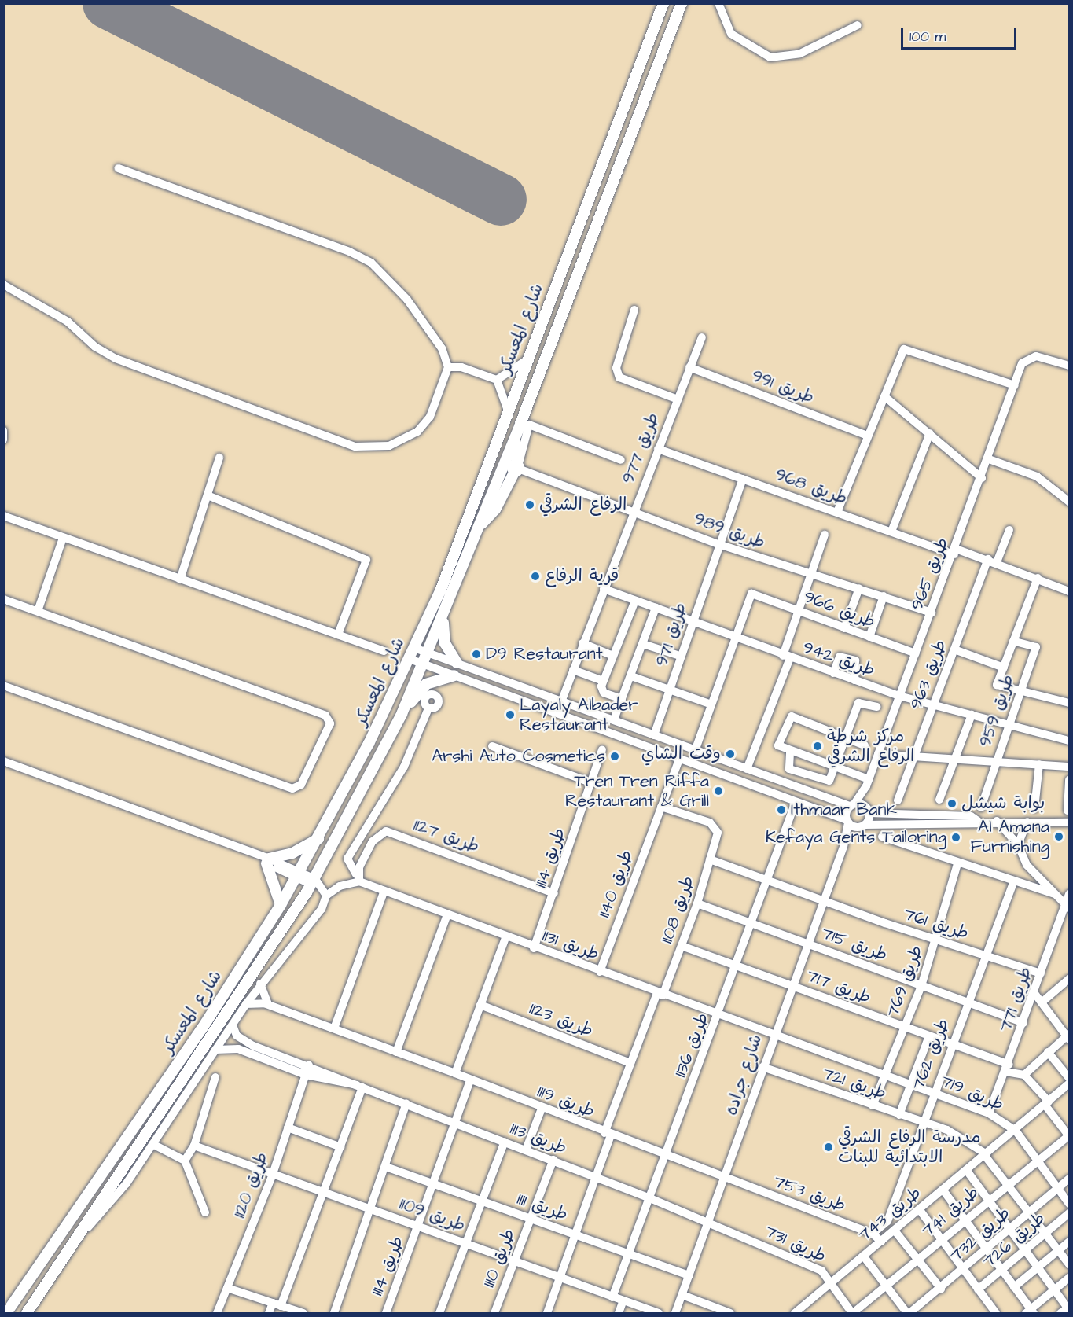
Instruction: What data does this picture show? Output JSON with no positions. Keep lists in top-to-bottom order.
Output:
{
  "streets": {
    "main road": ["شارع المعسكر"],
    "street": [
      "طريق 991",
      "طريق 977",
      "طريق 968",
      "طريق 989",
      "طريق 965",
      "طريق 966",
      "طريق 971",
      "طريق 942",
      "طريق 963",
      "طريق 959",
      "طريق 1127",
      "طريق 1114",
      "طريق 1140",
      "طريق 1108",
      "طريق 761",
      "طريق 715",
      "طريق 1131",
      "طريق 769",
      "طريق 717",
      "طريق 771",
      "طريق 1123",
      "طريق 1136",
      "طريق 762",
      "شارع جراده",
      "طريق 721",
      "طريق 719",
      "طريق 1119",
      "طريق 1113",
      "طريق 1120",
      "طريق 753",
      "طريق 1111",
      "طريق 741",
      "طريق 743",
      "طريق 1109",
      "طريق 732",
      "طريق 726",
      "طريق 731",
      "طريق 1110"
    ]
  },
  "crossings": [
    ["طريق 991", "طريق 977"],
    ["طريق 977", "طريق 968"],
    ["طريق 977", "طريق 989"],
    ["طريق 977", "طريق 942"],
    ["طريق 968", "طريق 965"],
    ["طريق 968", "طريق 971"],
    ["طريق 968", "طريق 963"],
    ["طريق 989", "طريق 965"],
    ["طريق 989", "طريق 971"],
    ["طريق 965", "طريق 966"],
    ["طريق 965", "طريق 942"],
    ["طريق 966", "طريق 942"],
    ["طريق 971", "طريق 942"],
    ["طريق 942", "طريق 963"],
    ["طريق 942", "طريق 959"],
    ["طريق 1127", "طريق 1114"],
    ["طريق 1127", "طريق 1131"],
    ["طريق 1114", "طريق 1131"],
    ["طريق 1114", "طريق 1113"],
    ["طريق 1114", "طريق 1111"],
    ["طريق 1114", "طريق 1109"],
    ["طريق 1140", "طريق 1108"],
    ["طريق 1140", "طريق 1131"],
    ["طريق 1108", "طريق 761"],
    ["طريق 1108", "طريق 715"],
    ["طريق 1108", "طريق 1131"],
    ["طريق 1108", "طريق 717"],
    ["طريق 761", "طريق 769"],
    ["طريق 761", "طريق 771"],
    ["طريق 761", "طريق 1136"],
    ["طريق 761", "طريق 762"],
    ["طريق 761", "شارع جراده"],
    ["طريق 715", "طريق 769"],
    ["طريق 715", "طريق 771"],
    ["طريق 715", "طريق 1136"],
    ["طريق 715", "طريق 762"],
    ["طريق 715", "شارع جراده"],
    ["طريق 1131", "طريق 1136"],
    ["طريق 1131", "شارع جراده"],
    ["طريق 1131", "طريق 719"],
    ["طريق 769", "طريق 717"],
    ["طريق 769", "طريق 721"],
    ["طريق 769", "طريق 719"],
    ["طريق 717", "طريق 771"],
    ["طريق 717", "طريق 1136"],
    ["طريق 717", "طريق 762"],
    ["طريق 717", "شارع جراده"],
    ["طريق 771", "طريق 719"],
    ["طريق 1136", "طريق 1119"],
    ["طريق 1136", "طريق 1113"],
    ["طريق 1136", "طريق 1111"],
    ["طريق 1136", "طريق 1109"],
    ["طريق 762", "طريق 721"],
    ["طريق 762", "طريق 719"],
    ["طريق 762", "طريق 753"],
    ["شارع جراده", "طريق 721"],
    ["شارع جراده", "طريق 719"],
    ["شارع جراده", "طريق 1119"],
    ["شارع جراده", "طريق 1113"],
    ["شارع جراده", "طريق 753"],
    ["شارع جراده", "طريق 1111"],
    ["شارع جراده", "طريق 731"],
    ["طريق 721", "طريق 741"],
    ["طريق 721", "طريق 743"],
    ["طريق 721", "طريق 732"],
    ["طريق 721", "طريق 726"],
    ["طريق 719", "طريق 741"],
    ["طريق 719", "طريق 743"],
    ["طريق 719", "طريق 732"],
    ["طريق 1119", "طريق 753"],
    ["طريق 1113", "طريق 1120"],
    ["طريق 1113", "طريق 731"],
    ["طريق 1113", "طريق 1110"],
    ["طريق 1120", "طريق 1109"],
    ["طريق 753", "طريق 743"],
    ["طريق 1111", "طريق 1110"],
    ["طريق 741", "طريق 731"],
    ["طريق 743", "طريق 731"],
    ["طريق 1109", "طريق 1110"]
  ],
  "places": [
    "الرفاع الشرقي",
    "قرية الرفاع",
    "D9 Restaurant",
    "Layaly Albader Restaurant",
    "مركز شرطة الرفاع الشرقي",
    "وقت الشاي",
    "Arshi Auto Cosmetics",
    "Tren Tren Riffa Restaurant & Grill",
    "بوابة شيشل",
    "Ithmaar Bank",
    "Al Amana Furnishing",
    "Kefaya Gents Tailoring",
    "مدرسة الرفاع الشرقي الابتدائية للبنات"
  ],
  "scale_bar": "100 m"
}
